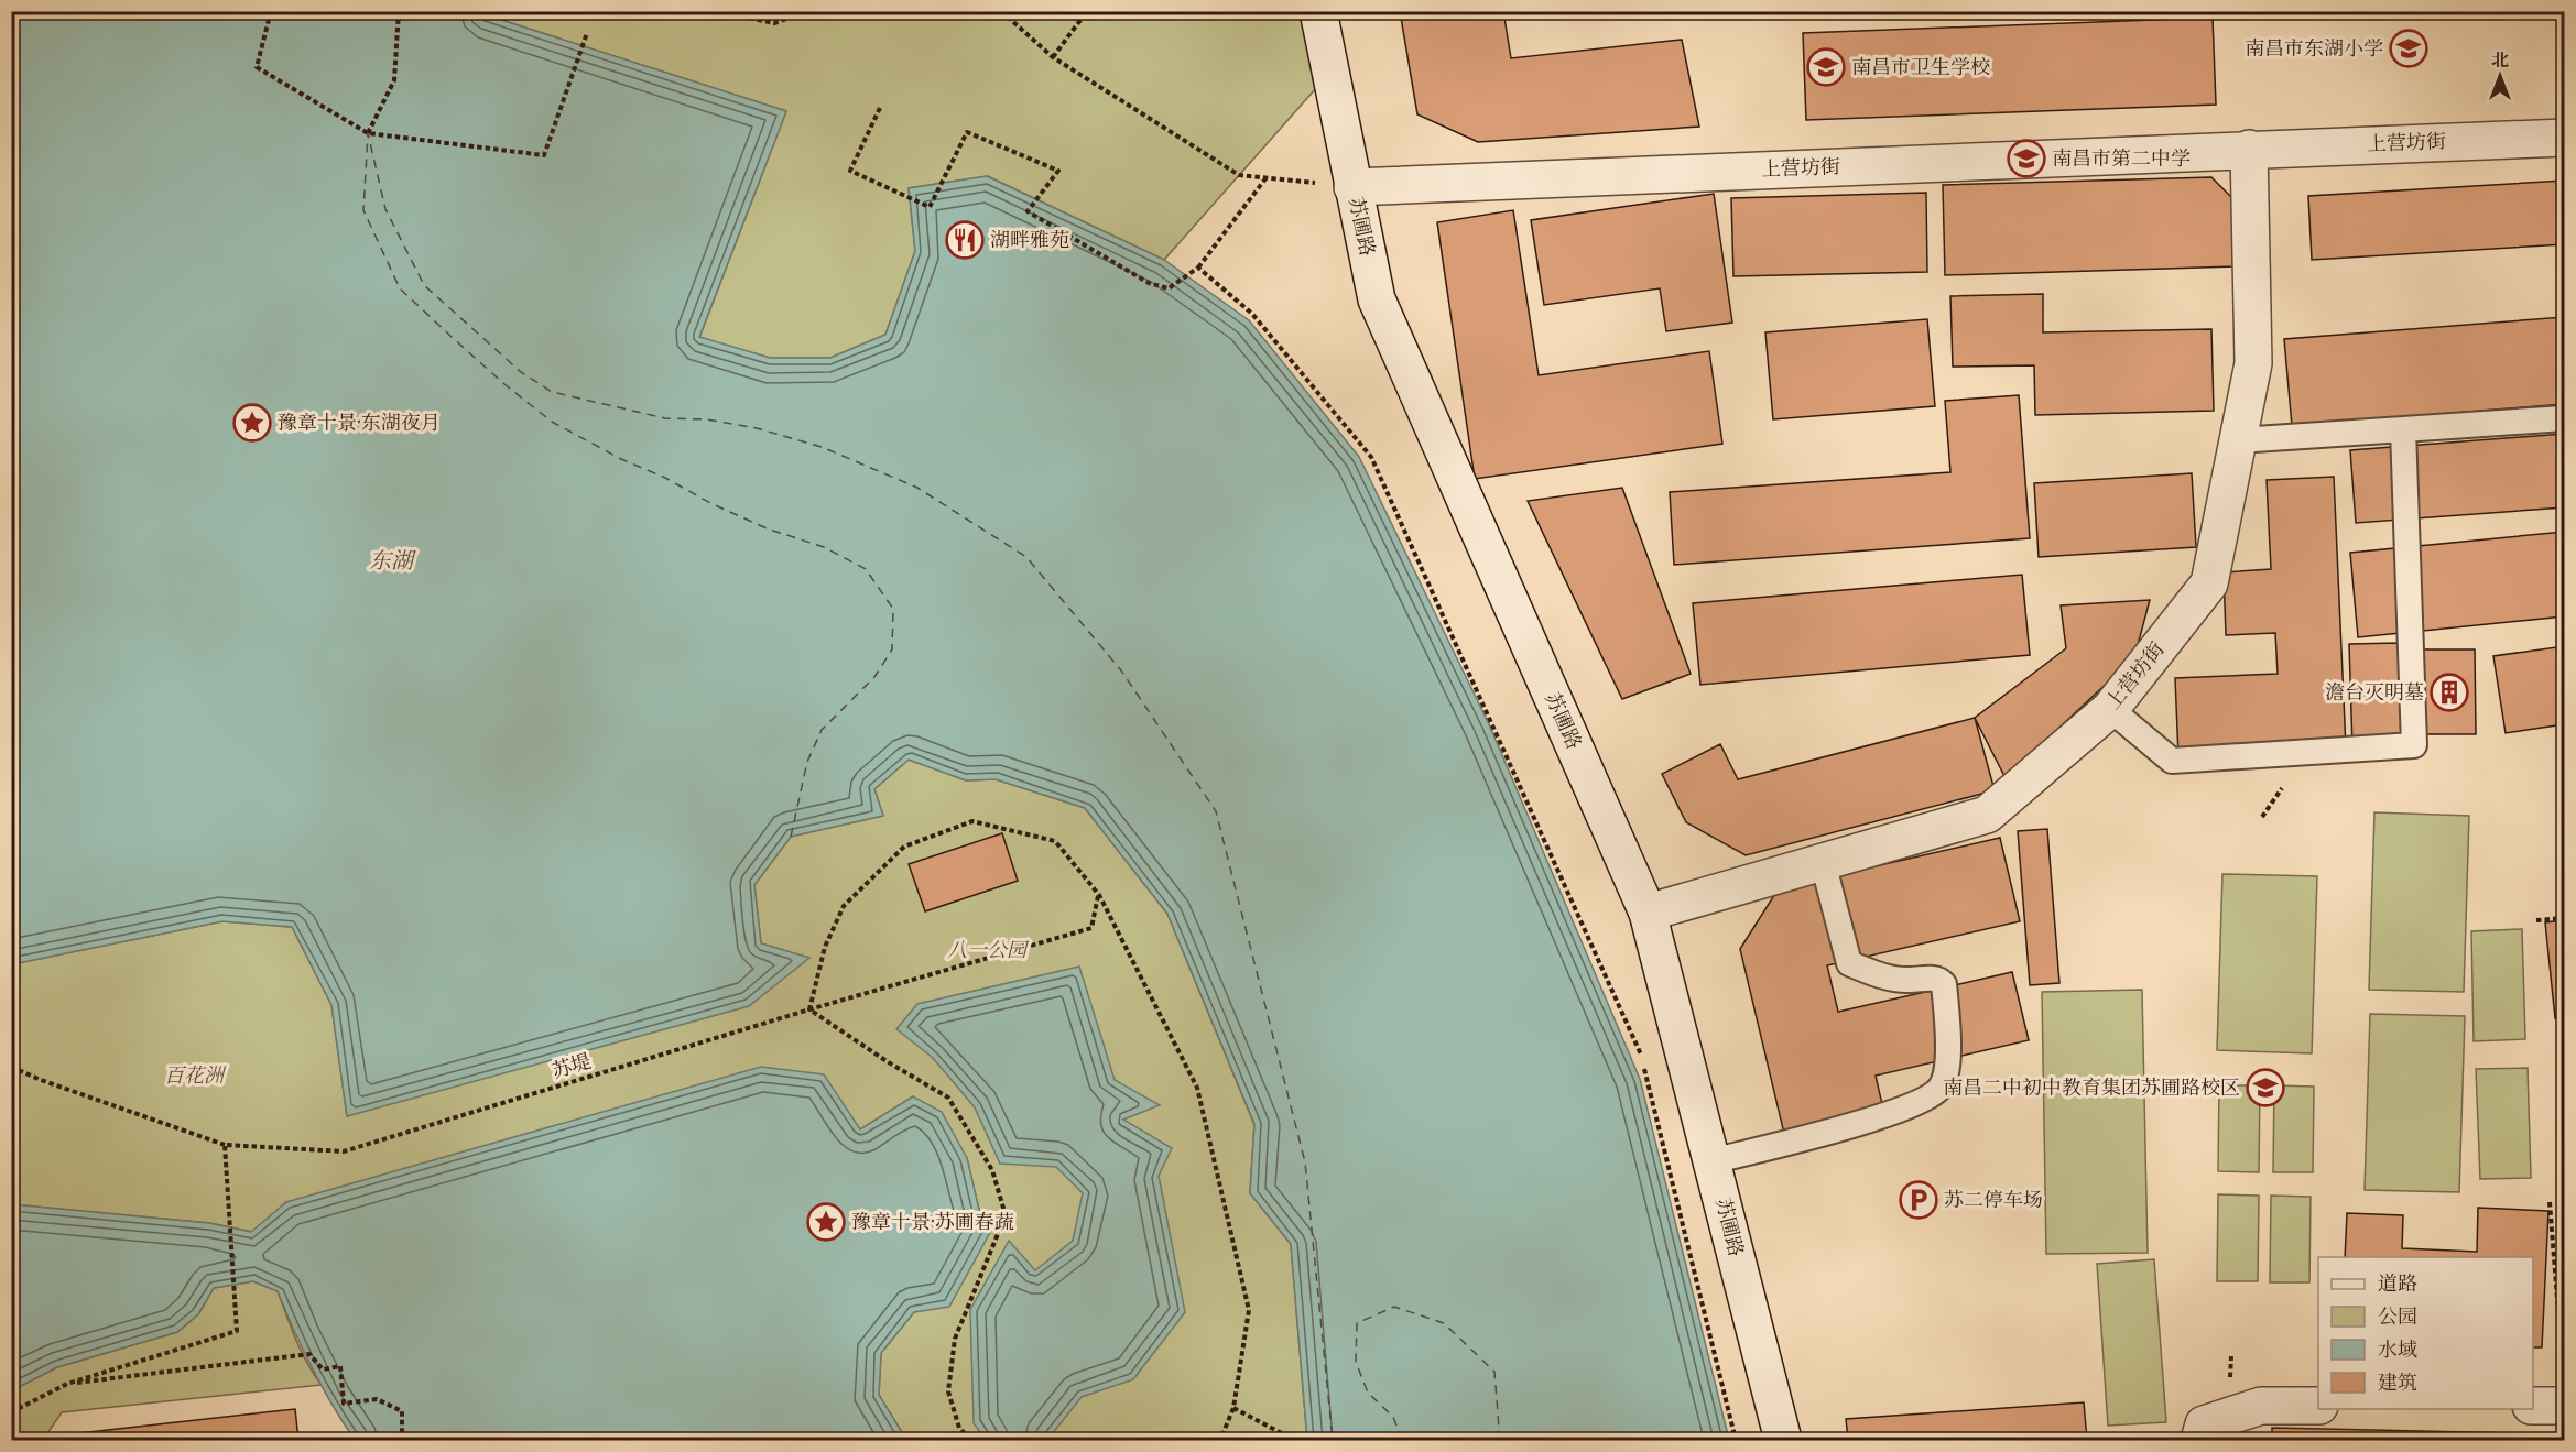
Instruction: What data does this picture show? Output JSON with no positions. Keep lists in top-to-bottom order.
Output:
{
  "streets": {
    "street": ["上营坊街", "苏圃路"],
    "path": ["苏堤"]
  },
  "crossings": [
    ["上营坊街", "苏圃路"]
  ],
  "water": ["东湖"],
  "parks": ["八一公园", "百花洲"],
  "places": {
    "school or university": [
      "南昌市东湖小学",
      "南昌市卫生学校",
      "南昌市第二中学",
      "南昌二中初中教育集团苏圃路校区"
    ],
    "restaurant": ["湖畔雅苑"],
    "place": ["豫章十景·东湖夜月", "豫章十景·苏圃春蔬"],
    "building": ["澹台灭明墓"],
    "parking": ["苏二停车场"]
  },
  "legend": [
    "道路",
    "公园",
    "水域",
    "建筑"
  ],
  "north": "top"
}
